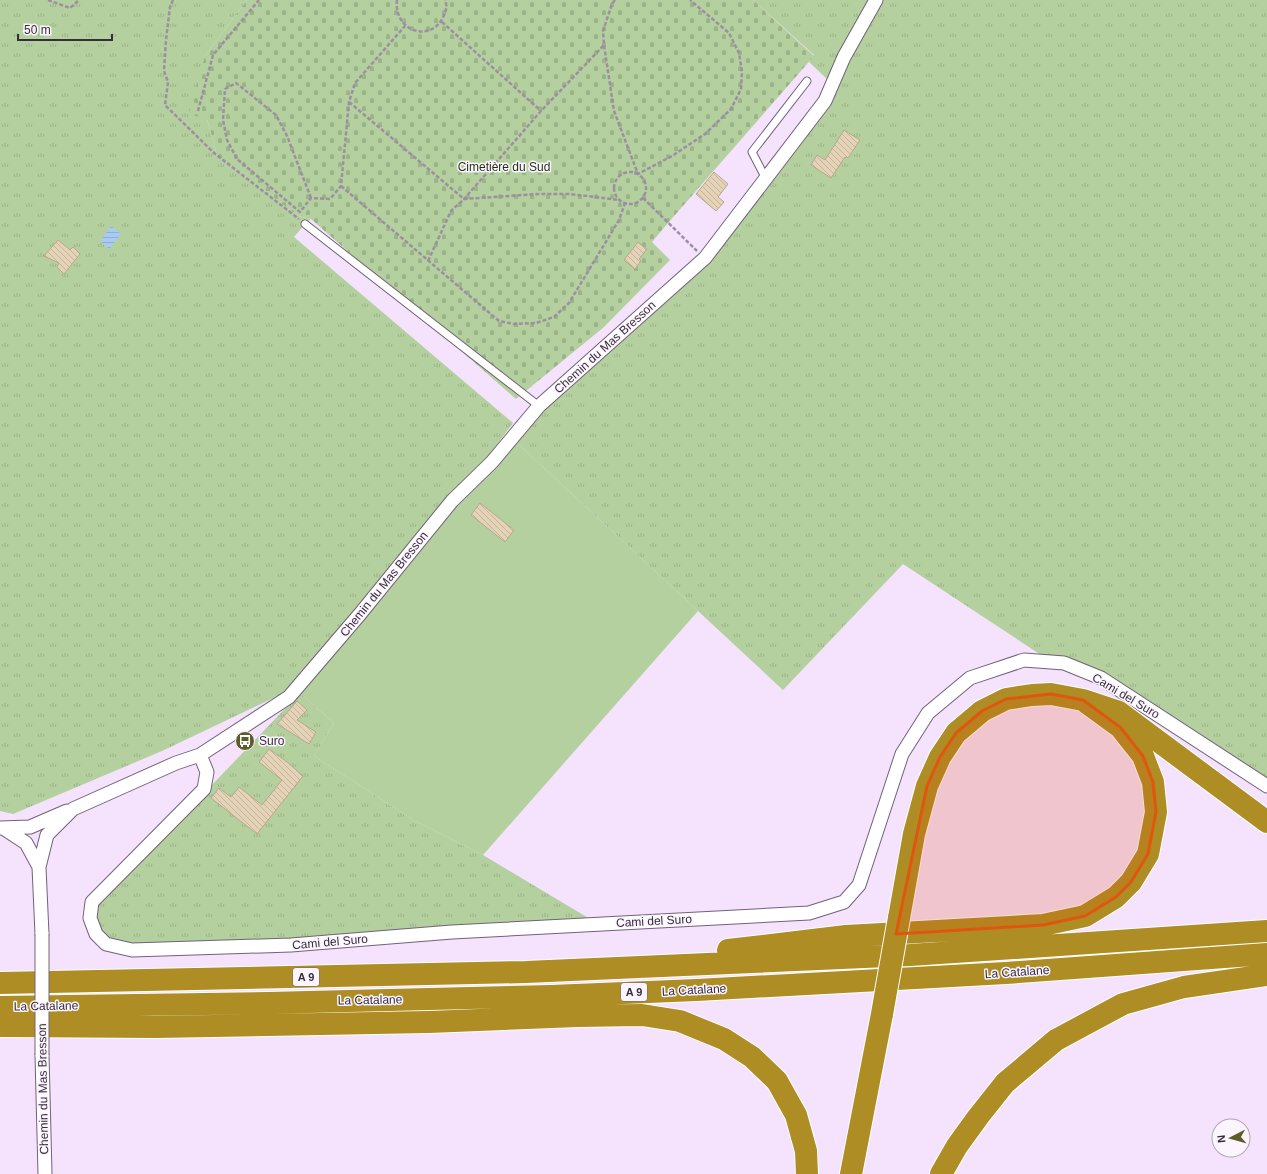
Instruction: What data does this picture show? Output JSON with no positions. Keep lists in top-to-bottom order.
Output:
{
  "streets": {
    "highway": ["La Catalane", "A 9"],
    "street": ["Chemin du Mas Bresson", "Cami del Suro"]
  },
  "crossings": [
    ["Chemin du Mas Bresson", "Cami del Suro"]
  ],
  "parks": ["Cimetière du Sud"],
  "places": {
    "bus stop": ["Suro"]
  },
  "scale_bar": "50 m",
  "north": "left"
}
